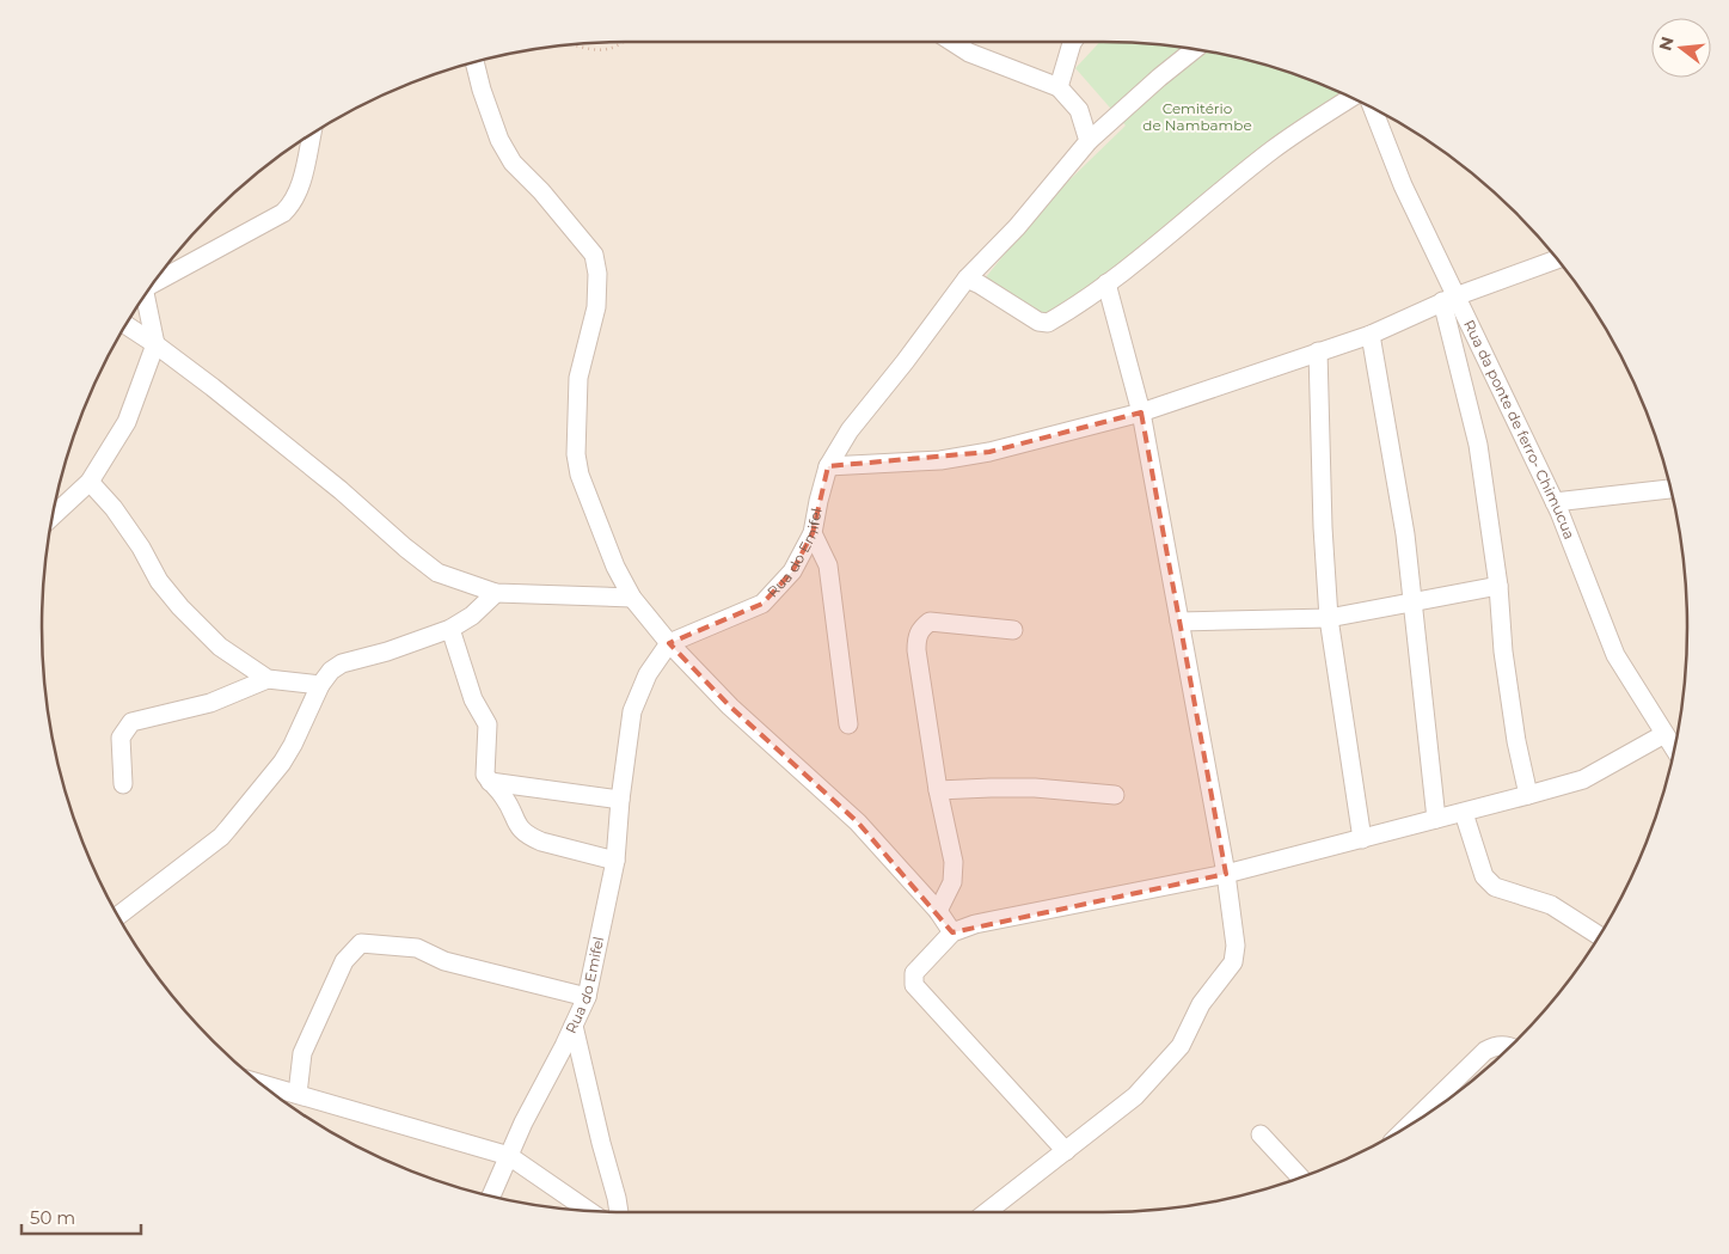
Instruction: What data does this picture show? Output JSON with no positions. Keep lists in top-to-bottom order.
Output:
{
  "streets": {
    "street": ["Rua da ponte de ferro- Chimucua", "Rua do Emifel"]
  },
  "parks": ["Cemitério de Nambambe"],
  "scale_bar": "50 m",
  "north": "left"
}
